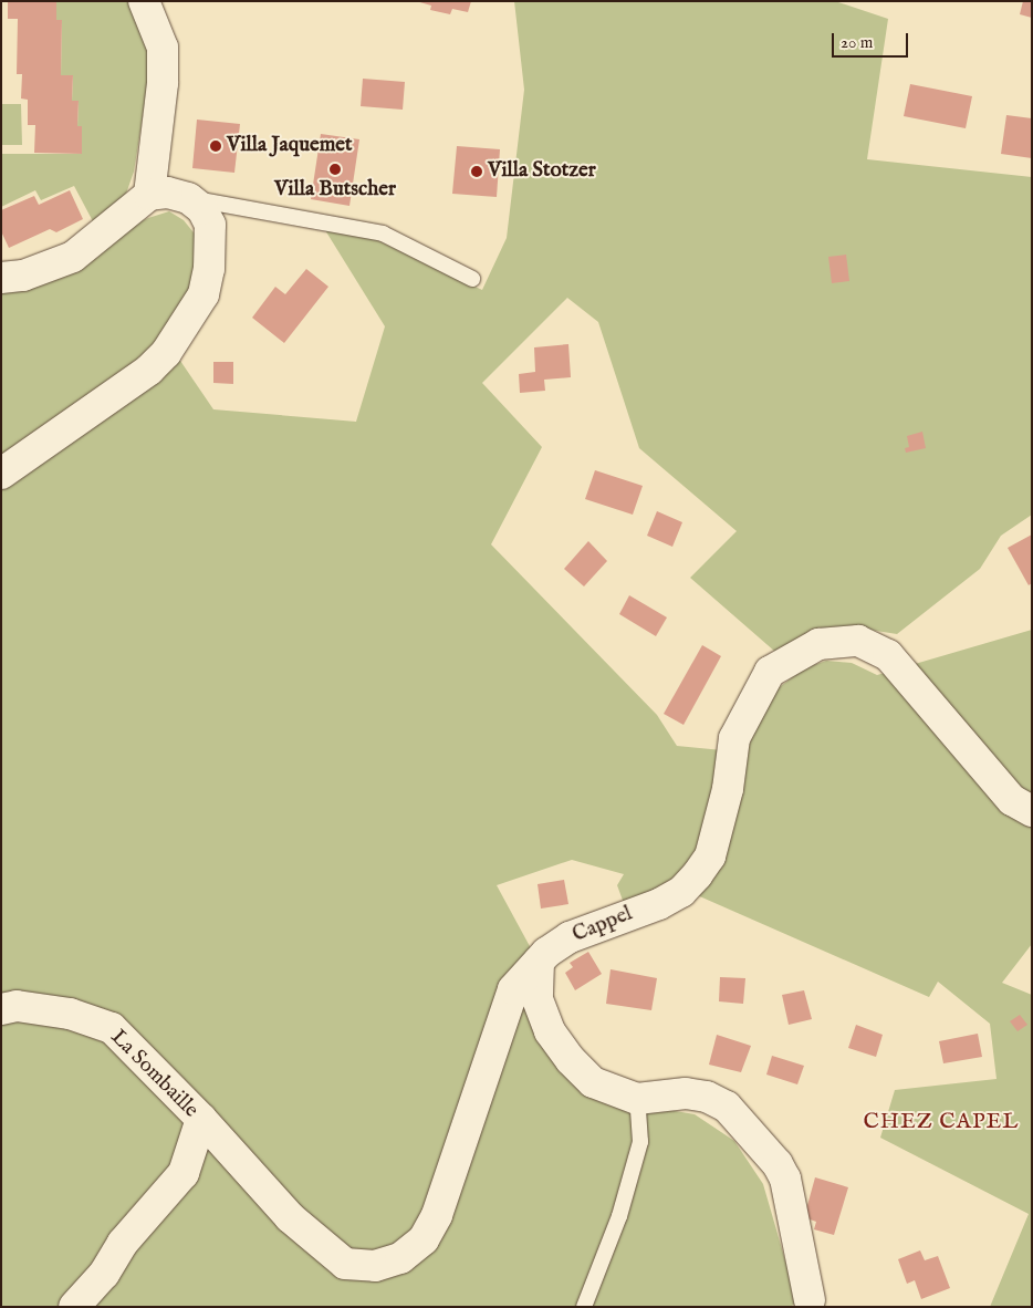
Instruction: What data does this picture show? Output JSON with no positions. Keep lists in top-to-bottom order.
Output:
{
  "streets": {
    "street": ["Cappel", "La Sombaille"]
  },
  "crossings": [
    ["Cappel", "La Sombaille"]
  ],
  "districts": ["CHEZ CAPEL"],
  "places": ["Villa Jaquemet", "Villa Butscher", "Villa Stotzer"],
  "scale_bar": "20 m"
}
